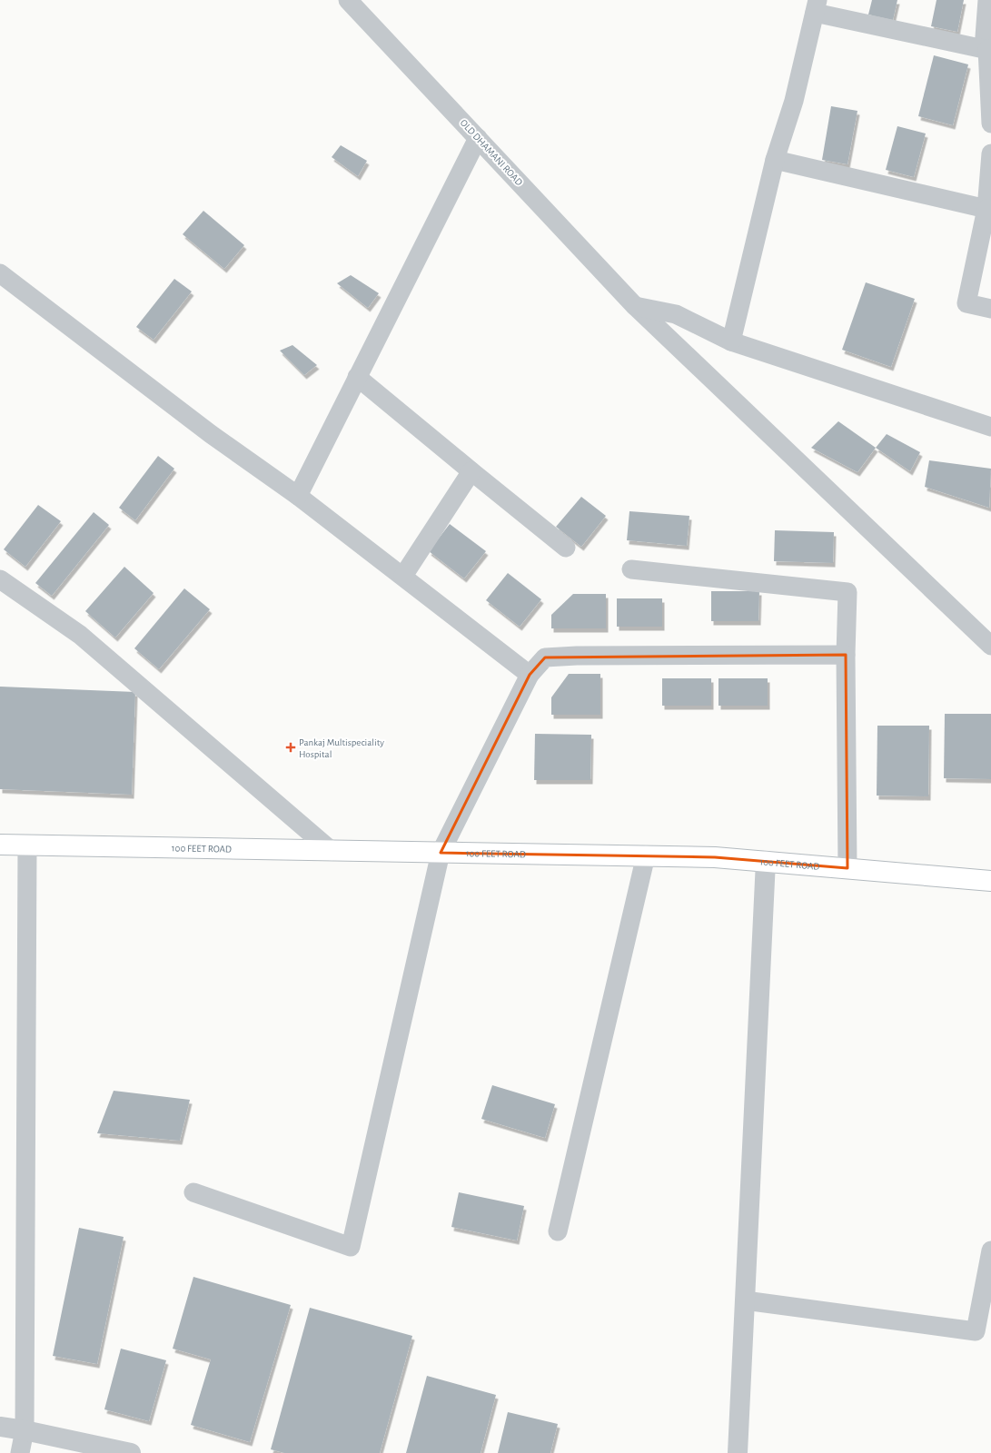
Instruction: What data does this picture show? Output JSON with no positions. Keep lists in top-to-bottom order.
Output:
{
  "streets": {
    "main road": ["100 FEET ROAD"],
    "street": ["OLD DHAMANI ROAD"]
  },
  "places": {
    "health": ["Pankaj Multispeciality Hospital"]
  }
}
